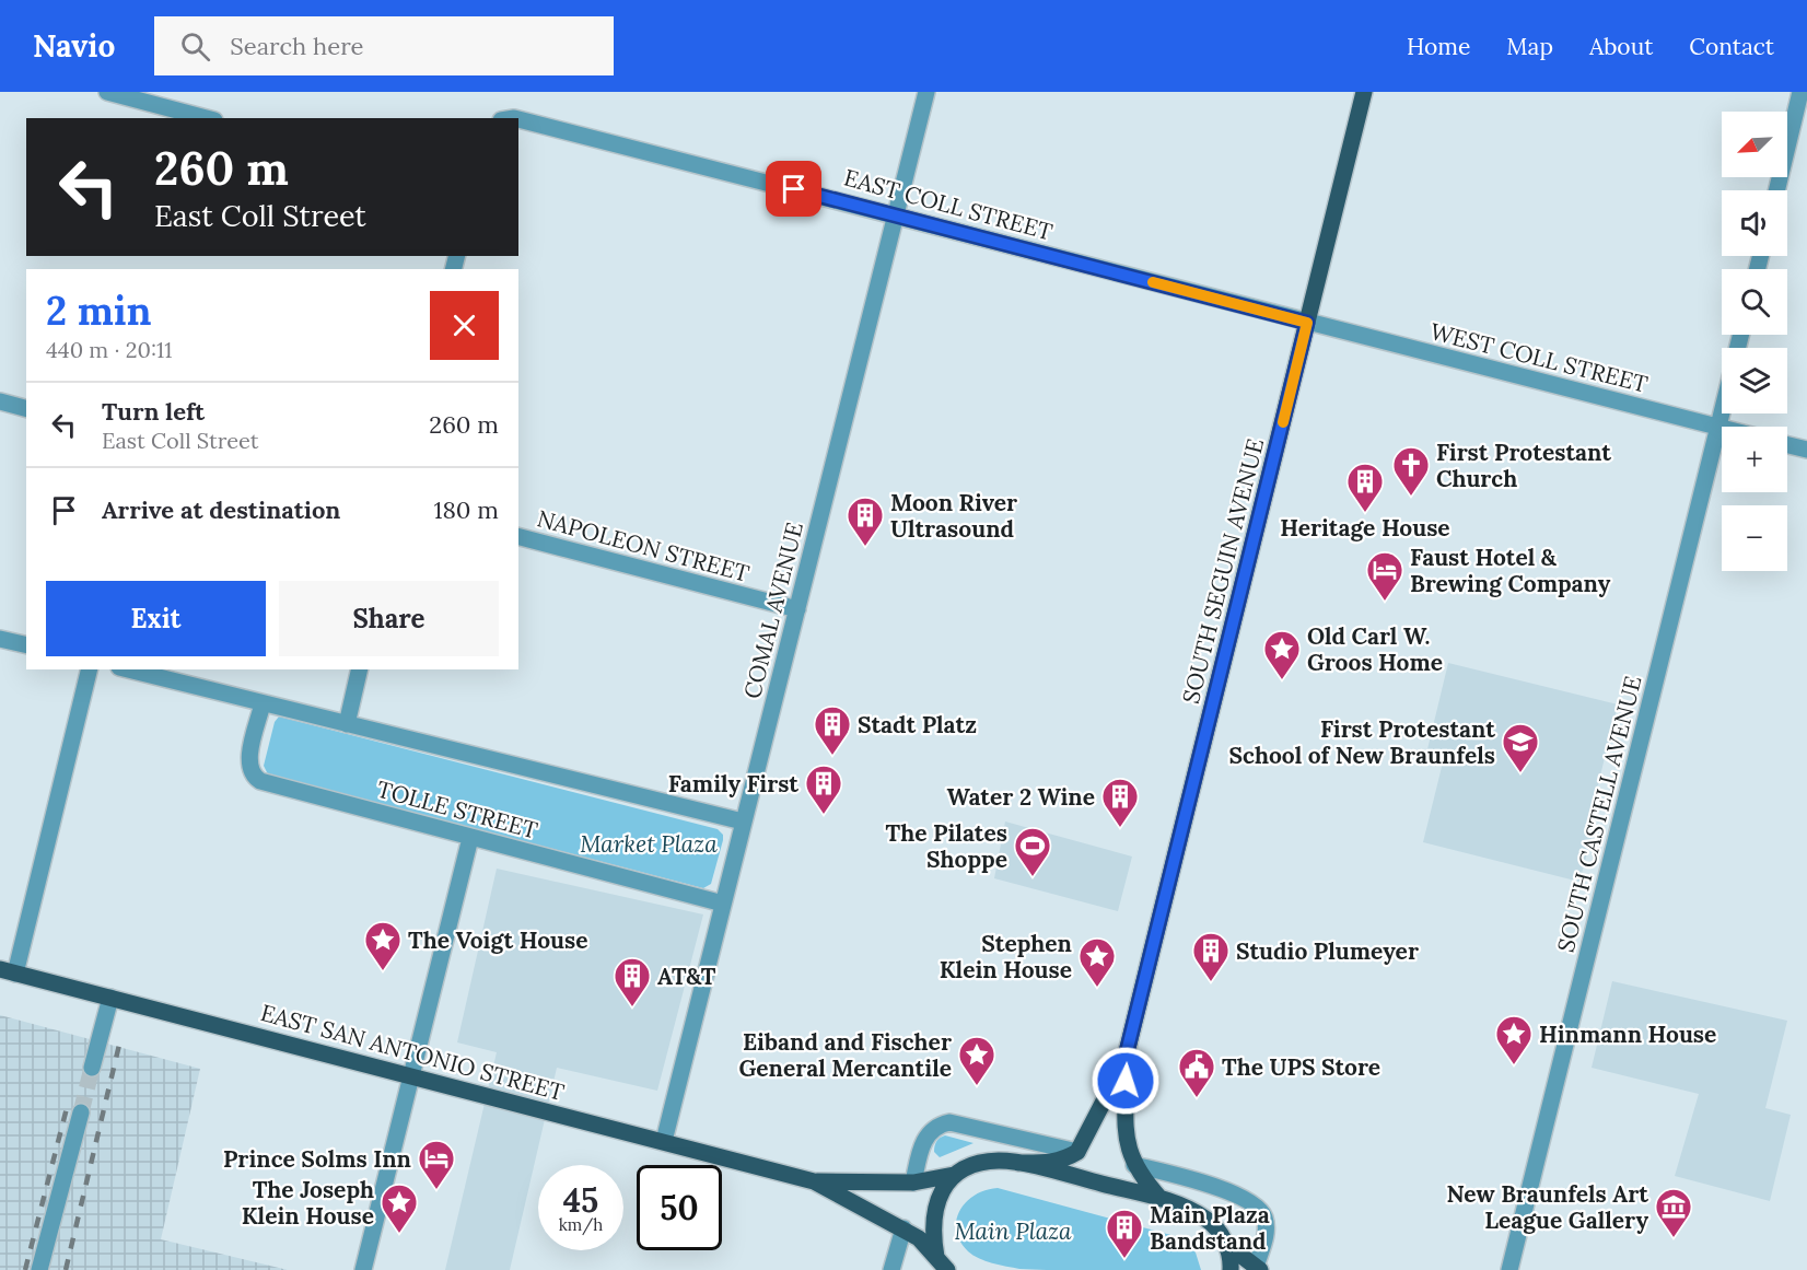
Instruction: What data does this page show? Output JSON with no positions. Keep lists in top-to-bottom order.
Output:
{
  "streets": {
    "main road": ["SOUTH SEGUIN AVENUE", "EAST SAN ANTONIO STREET"],
    "street": [
      "EAST COLL STREET",
      "WEST COLL STREET",
      "NAPOLEON STREET",
      "COMAL AVENUE",
      "TOLLE STREET",
      "SOUTH CASTELL AVENUE"
    ]
  },
  "crossings": [
    ["EAST COLL STREET", "WEST COLL STREET"],
    ["EAST COLL STREET", "SOUTH SEGUIN AVENUE"],
    ["EAST COLL STREET", "COMAL AVENUE"],
    ["WEST COLL STREET", "SOUTH SEGUIN AVENUE"],
    ["WEST COLL STREET", "SOUTH CASTELL AVENUE"],
    ["NAPOLEON STREET", "COMAL AVENUE"],
    ["COMAL AVENUE", "TOLLE STREET"],
    ["COMAL AVENUE", "EAST SAN ANTONIO STREET"]
  ],
  "parks": ["Market Plaza", "Main Plaza"],
  "places": {
    "church": ["First Protestant Church"],
    "building": [
      "Heritage House",
      "Moon River Ultrasound",
      "Stadt Platz",
      "Family First",
      "Water 2 Wine",
      "Studio Plumeyer",
      "AT&T",
      "Main Plaza Bandstand"
    ],
    "hotel": ["Faust Hotel & Brewing Company", "Prince Solms Inn"],
    "place": [
      "Old Carl W. Groos Home",
      "The Voigt House",
      "Stephen Klein House",
      "Hinmann House",
      "Eiband and Fischer General Mercantile",
      "The Joseph Klein House"
    ],
    "school or university": ["First Protestant School of New Braunfels"],
    "sports": ["The Pilates Shoppe"],
    "public building": ["The UPS Store"],
    "museum": ["New Braunfels Art League Gallery"]
  },
  "north": "bottom left",
  "page": {
    "header": "Navio",
    "search": "Search here",
    "nav": [
      "Home",
      "Map",
      "About",
      "Contact"
    ],
    "map_buttons": ["+", "−"],
    "turn": ["260 m", "East Coll Street"],
    "heading": ["2 min", "440 m · 20:11"],
    "list": [
      {
        "name": "Turn left",
        "note": "East Coll Street",
        "value": "260 m"
      },
      {
        "name": "Arrive at destination",
        "value": "180 m"
      }
    ],
    "buttons": ["Exit", "Share"],
    "speed": "45 km/h",
    "limit": "50"
  }
}
